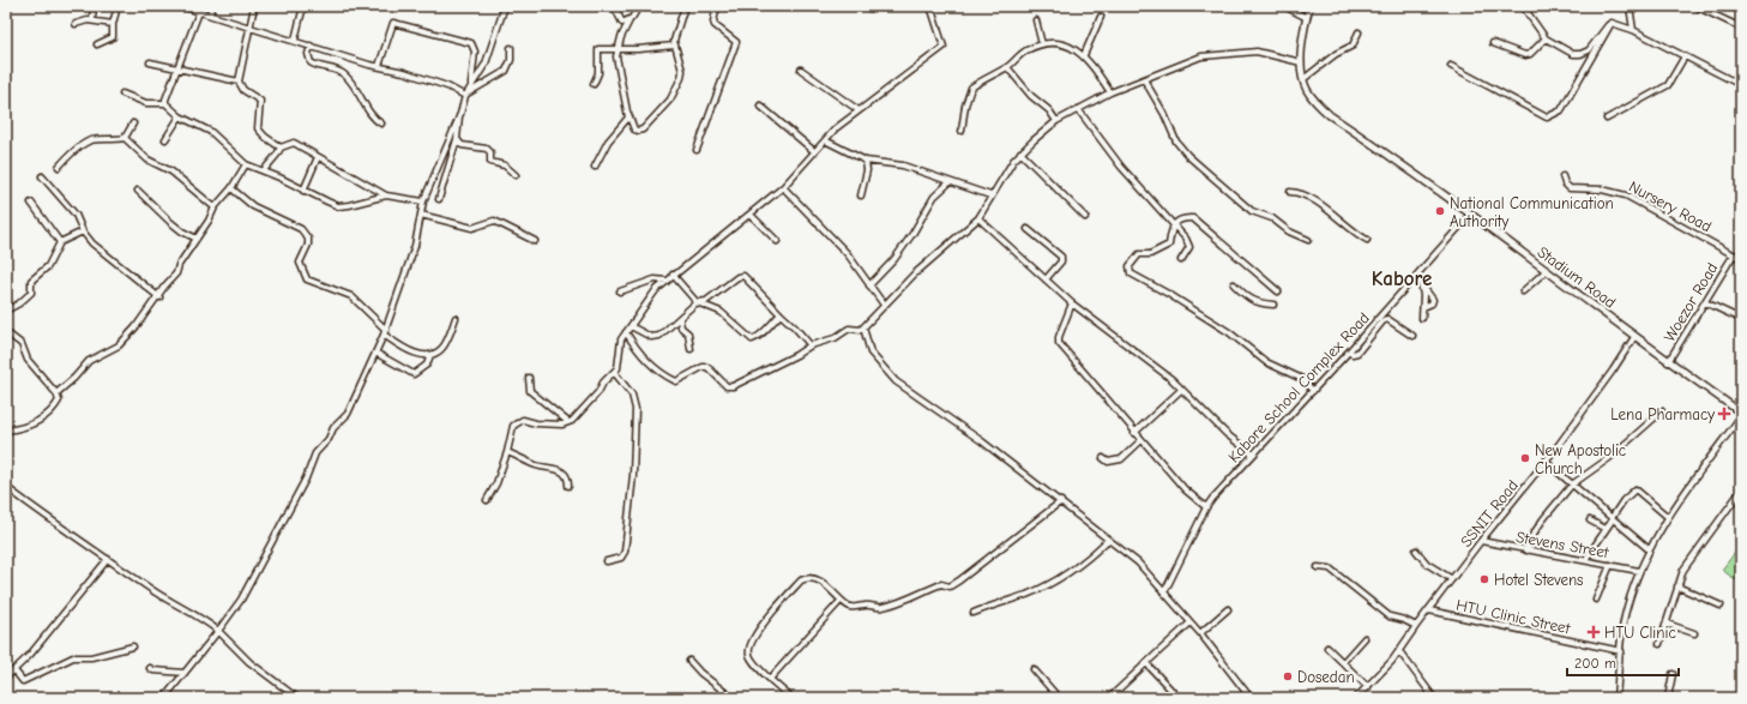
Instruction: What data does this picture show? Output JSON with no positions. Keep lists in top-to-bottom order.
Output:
{
  "streets": {
    "main road": ["Stadium Road"],
    "street": [
      "Nursery Road",
      "Woezor Road",
      "Kabore School Complex Road",
      "SSNIT Road",
      "Stevens Street",
      "HTU Clinic Street"
    ]
  },
  "crossings": [
    ["Nursery Road", "Woezor Road"],
    ["Stadium Road", "Woezor Road"],
    ["Stadium Road", "Kabore School Complex Road"],
    ["Stadium Road", "SSNIT Road"],
    ["SSNIT Road", "Stevens Street"],
    ["SSNIT Road", "HTU Clinic Street"]
  ],
  "districts": ["Kabore"],
  "places": {
    "other": [
      "National Communication Authority",
      "New Apostolic Church",
      "Hotel Stevens",
      "Dosedan"
    ],
    "health": ["Lena Pharmacy", "HTU Clinic"]
  },
  "scale_bar": "200 m"
}
